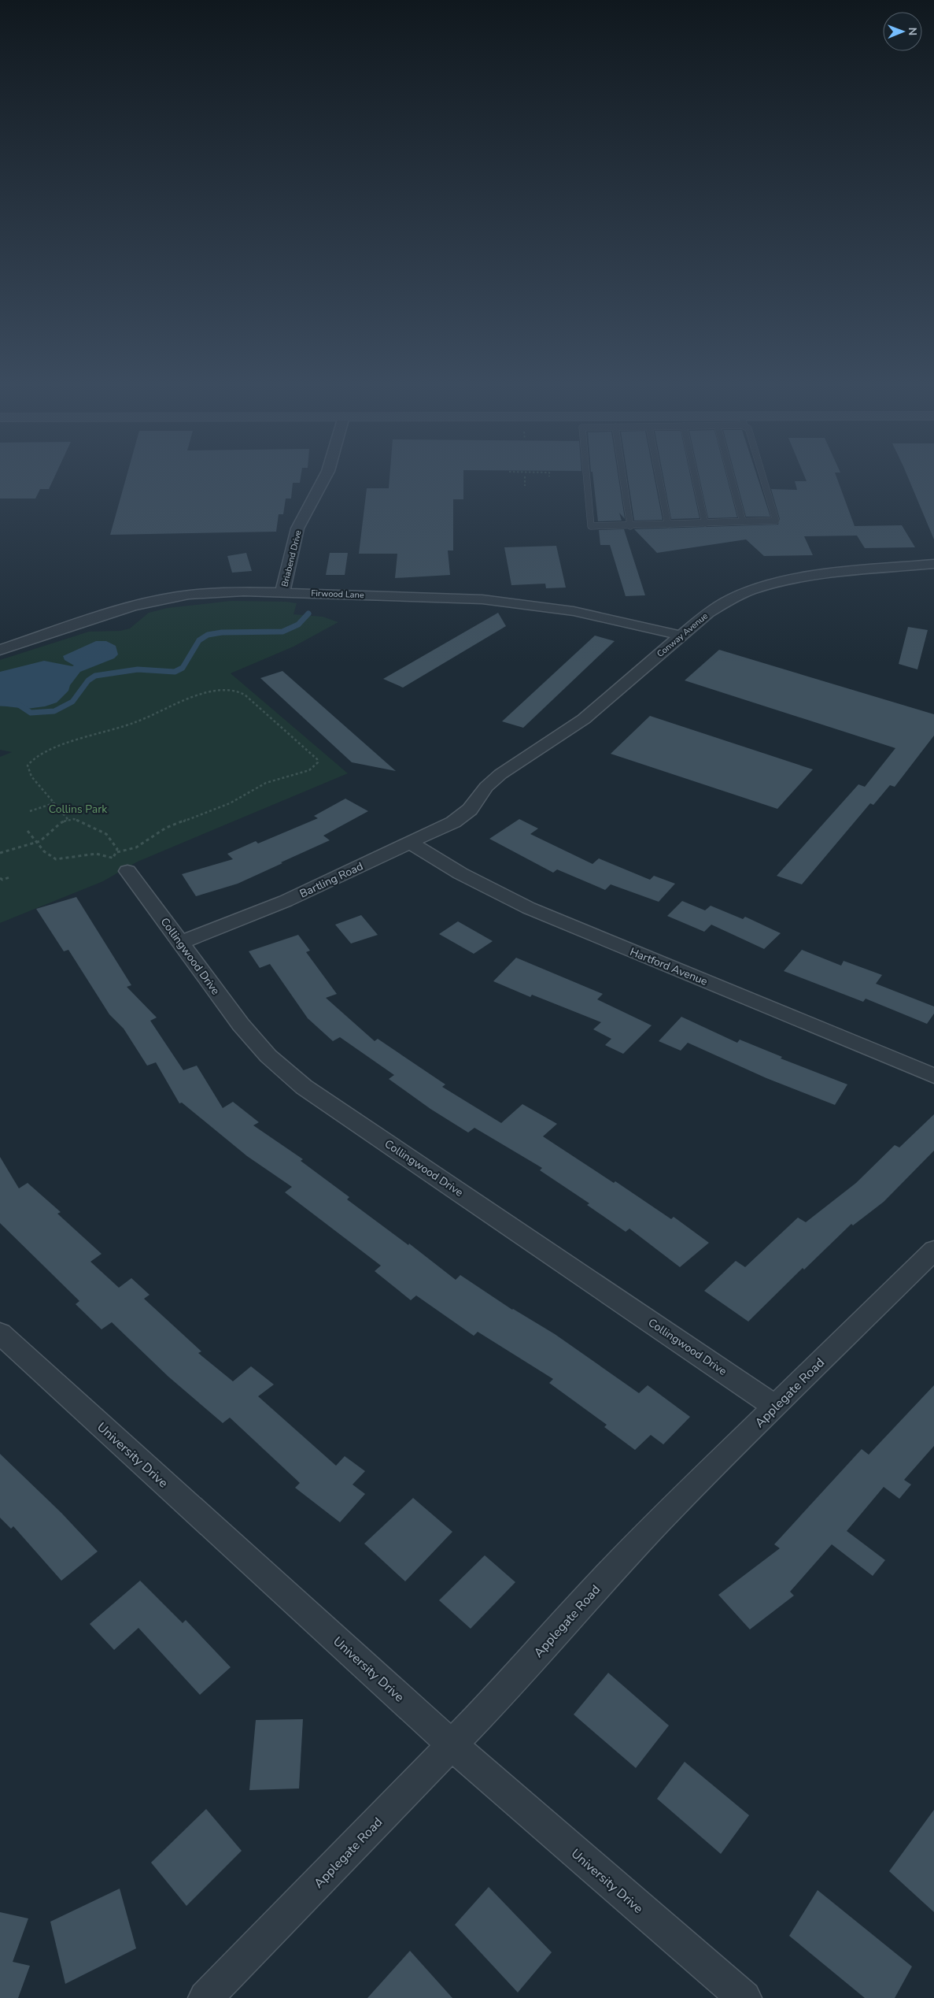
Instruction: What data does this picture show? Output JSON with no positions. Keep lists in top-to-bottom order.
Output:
{
  "streets": {
    "street": [
      "Briabend Drive",
      "Firwood Lane",
      "Conway Avenue",
      "Bartling Road",
      "Collingwood Drive",
      "Hartford Avenue",
      "Applegate Road",
      "University Drive"
    ]
  },
  "crossings": [
    ["Briabend Drive", "Firwood Lane"],
    ["Firwood Lane", "Conway Avenue"],
    ["Conway Avenue", "Bartling Road"],
    ["Bartling Road", "Collingwood Drive"],
    ["Bartling Road", "Hartford Avenue"],
    ["Collingwood Drive", "Applegate Road"],
    ["Applegate Road", "University Drive"]
  ],
  "parks": ["Collins Park"],
  "north": "right"
}
